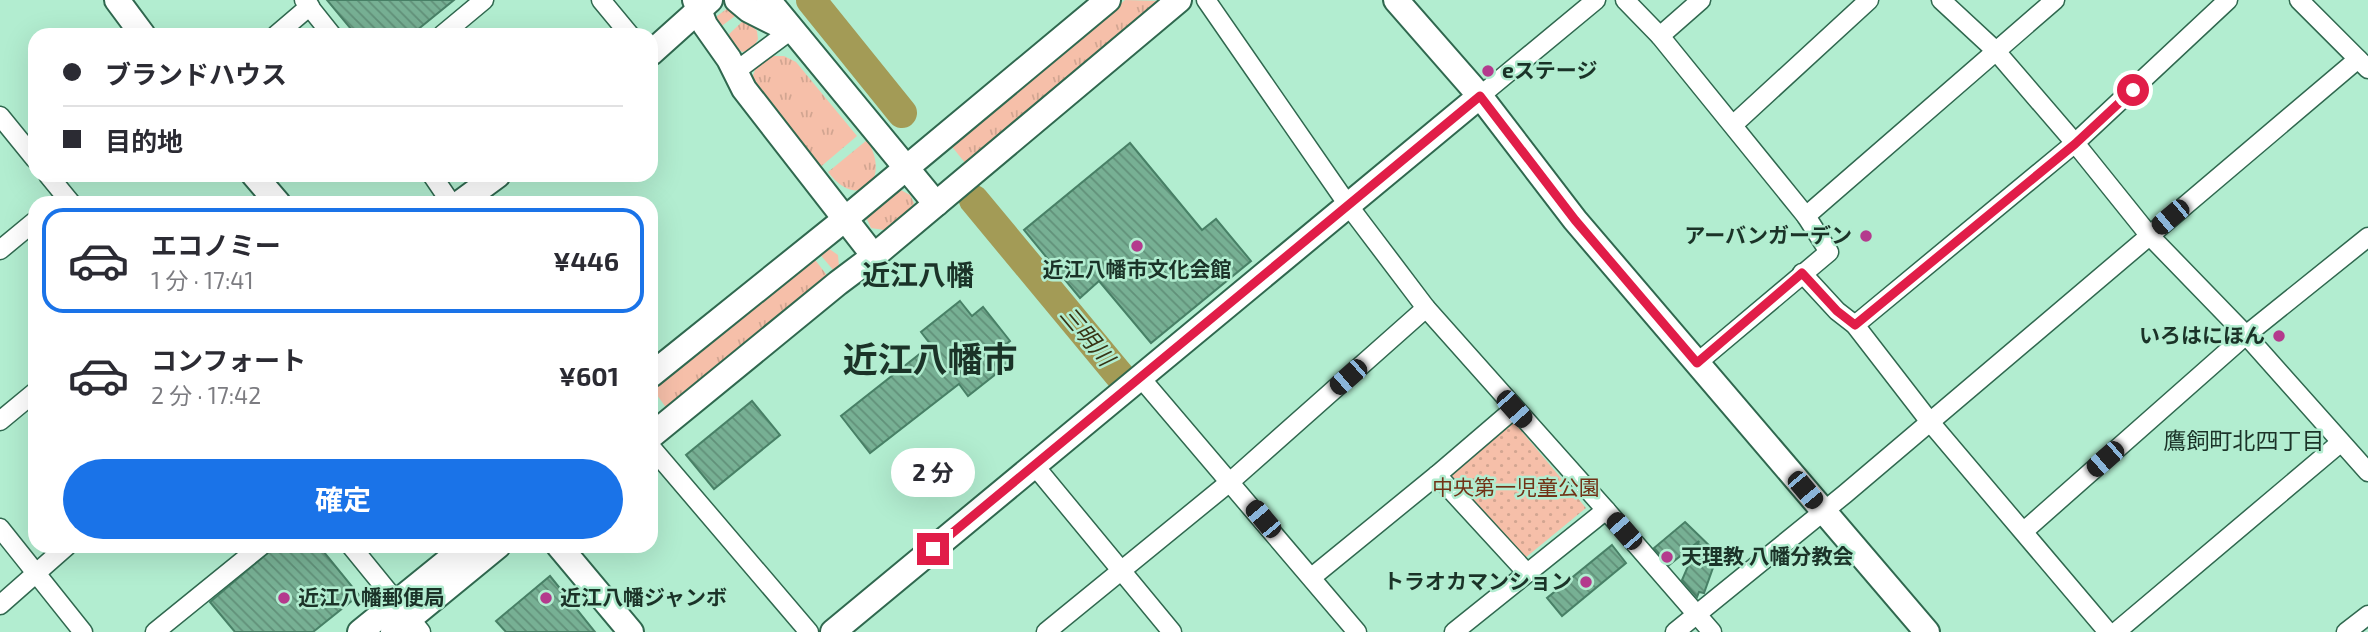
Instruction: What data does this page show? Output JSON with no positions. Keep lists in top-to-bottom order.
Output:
{
  "districts": ["近江八幡", "近江八幡市", "鷹飼町北四丁目"],
  "water": ["三明川"],
  "parks": ["中央第一児童公園"],
  "places": [
    "eステージ",
    "アーバンガーデン",
    "近江八幡市文化会館",
    "いろはにほん",
    "天理教 八幡分教会",
    "トラオカマンション",
    "近江八幡郵便局",
    "近江八幡ジャンボ"
  ],
  "page": {
    "banner": ["ブランドハウス", "目的地"],
    "list": [
      {
        "name": "エコノミー",
        "note": "1 分 · 17:41",
        "value": "¥446"
      },
      {
        "name": "コンフォート",
        "note": "2 分 · 17:42",
        "value": "¥601"
      }
    ],
    "buttons": "確定",
    "bubble": "2 分"
  }
}
